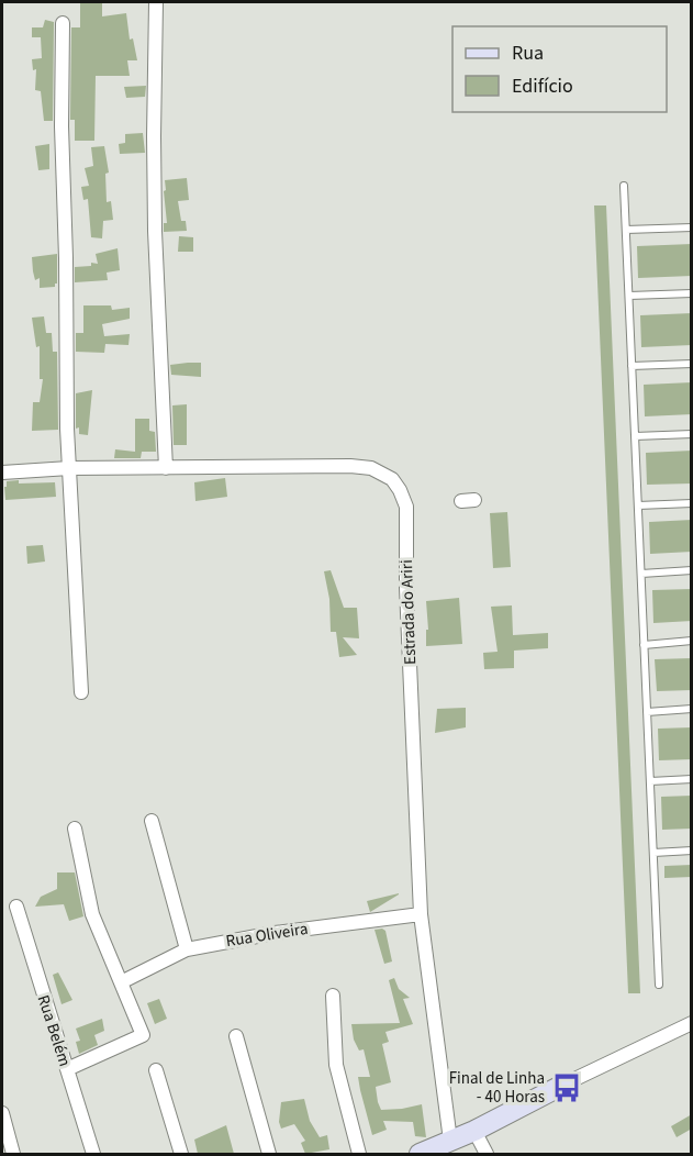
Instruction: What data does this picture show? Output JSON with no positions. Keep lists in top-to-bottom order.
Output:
{
  "streets": {
    "street": ["Estrada do Ariri", "Rua Oliveira", "Rua Belém"]
  },
  "crossings": [
    ["Estrada do Ariri", "Rua Oliveira"]
  ],
  "places": {
    "bus stop": ["Final de Linha - 40 Horas"]
  },
  "legend": ["Rua", "Edifício"]
}
